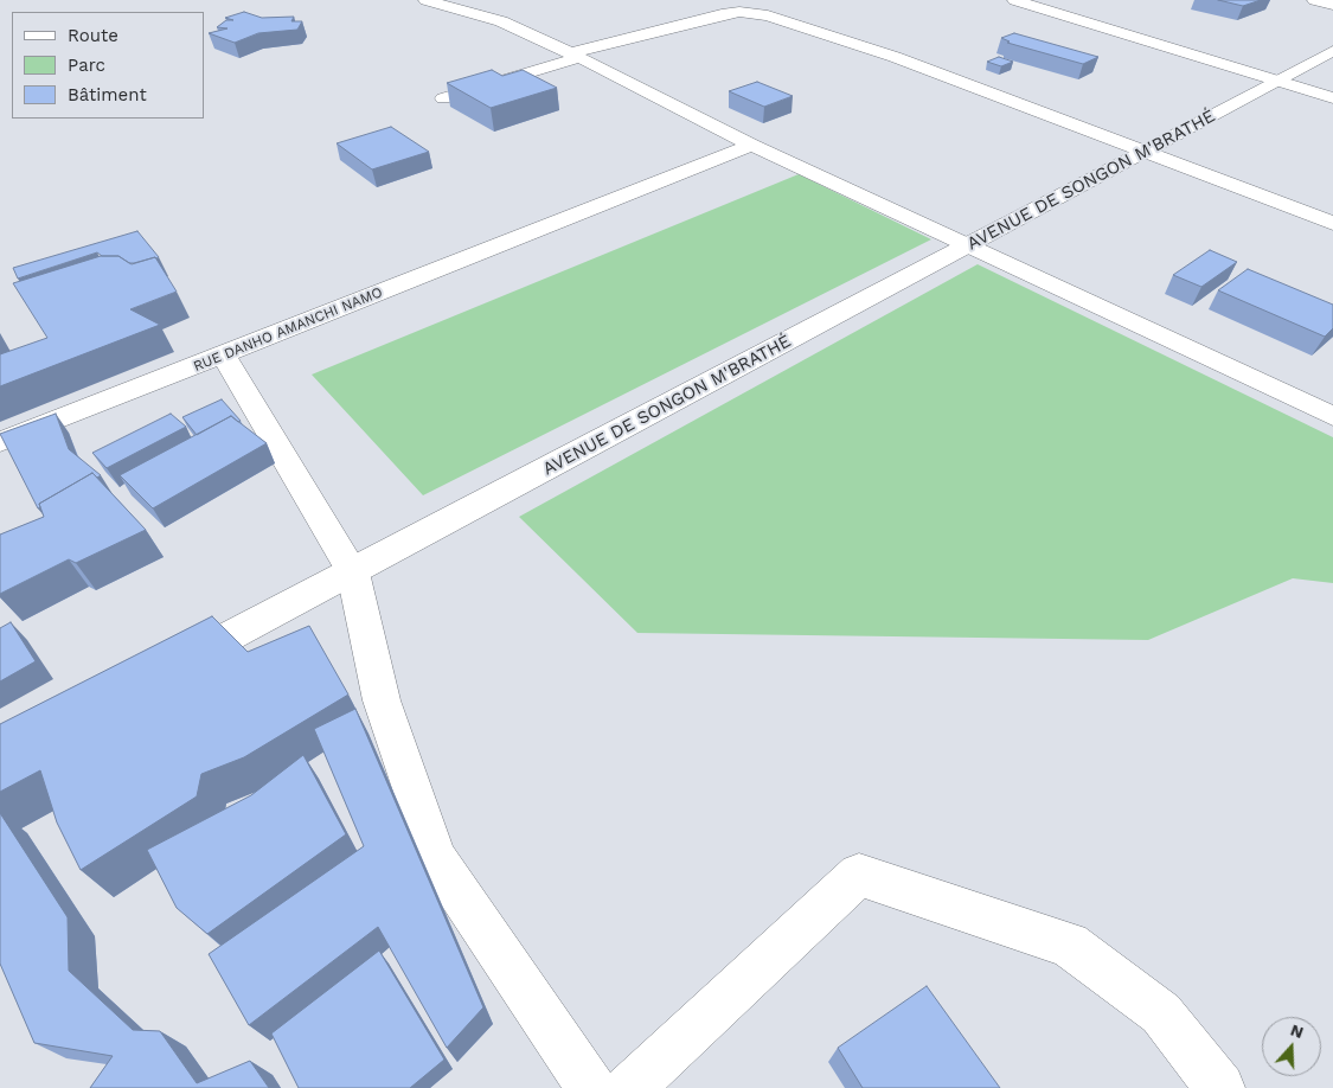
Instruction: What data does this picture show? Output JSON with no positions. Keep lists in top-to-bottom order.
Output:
{
  "streets": {
    "street": ["AVENUE DE SONGON M'BRATHÉ", "RUE DANHO AMANCHI NAMO"]
  },
  "legend": ["Route", "Parc", "Bâtiment"],
  "north": "top"
}
